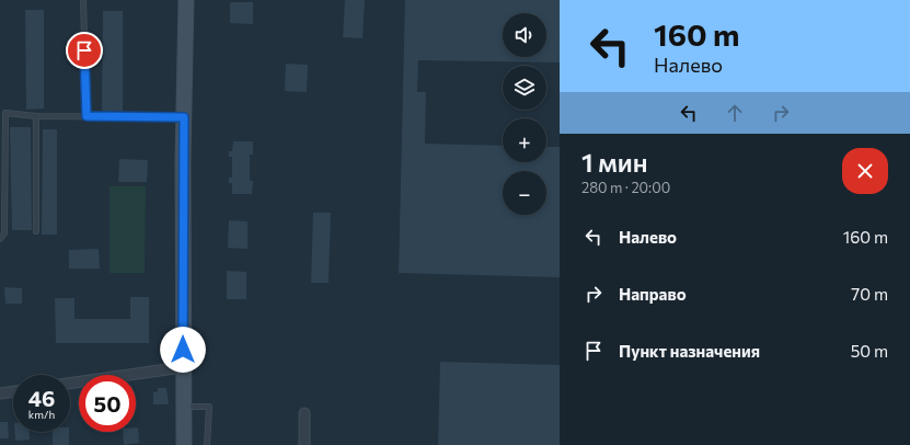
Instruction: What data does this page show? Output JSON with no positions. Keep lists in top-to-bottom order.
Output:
{
  "page": {
    "turn": ["160 m", "Налево"],
    "map_buttons": ["+", "−"],
    "heading": ["1 мин", "280 m · 20:00"],
    "list": [
      {
        "name": "Налево",
        "value": "160 m"
      },
      {
        "name": "Направо",
        "value": "70 m"
      },
      {
        "name": "Пункт назначения",
        "value": "50 m"
      }
    ],
    "speed": "46 km/h",
    "limit": "50"
  }
}
